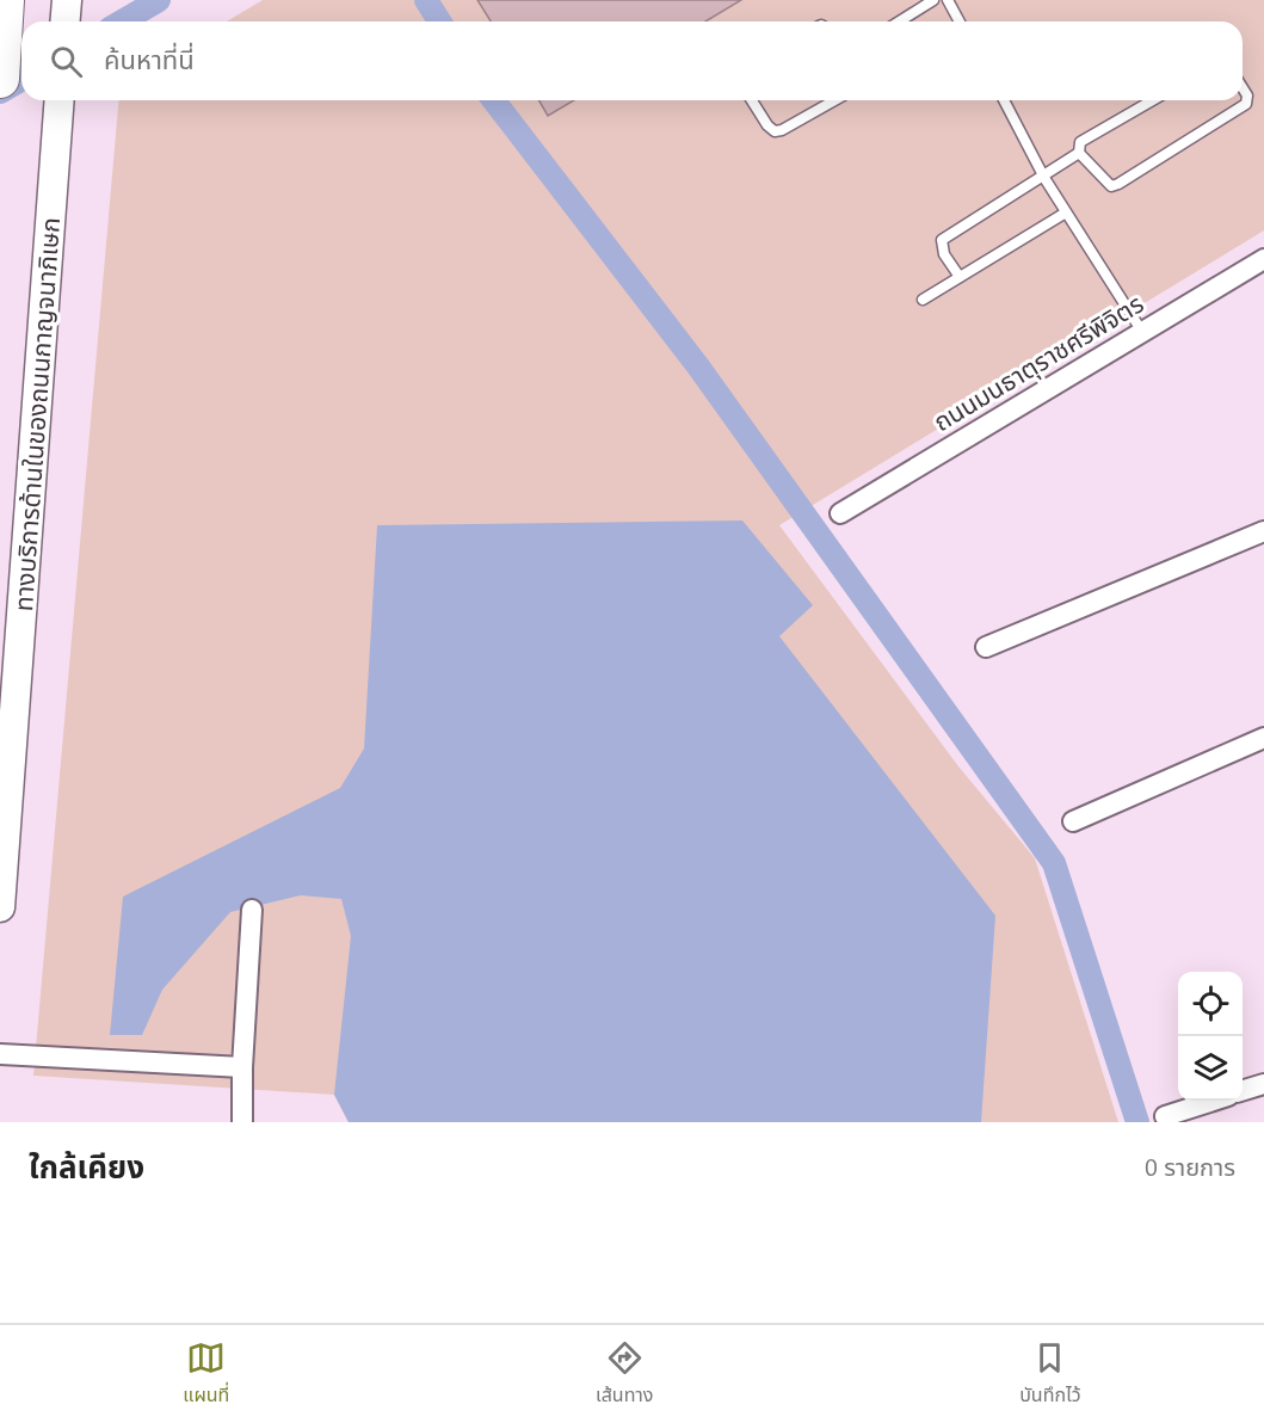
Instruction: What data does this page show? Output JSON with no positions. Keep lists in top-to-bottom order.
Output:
{
  "streets": {
    "main road": ["ทางบริการด้านในของถนนกาญจนาภิเษก"],
    "street": ["ถนนมนธาตุราชศรีพิจิตร"]
  },
  "page": {
    "search": "ค้นหาที่นี่",
    "heading": ["ใกล้เคียง", "0 รายการ"],
    "nav": ["แผนที่", "เส้นทาง", "บันทึกไว้"]
  }
}
